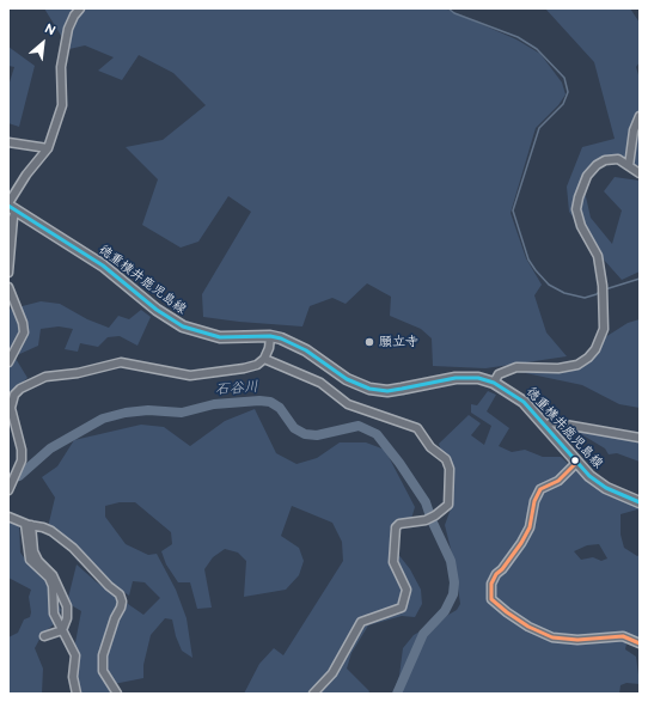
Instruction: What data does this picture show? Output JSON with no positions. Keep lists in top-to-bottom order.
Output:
{
  "streets": {
    "main road": ["徳重横井鹿児島線"]
  },
  "water": ["石谷川"],
  "places": ["願立寺"],
  "north": "top right"
}
